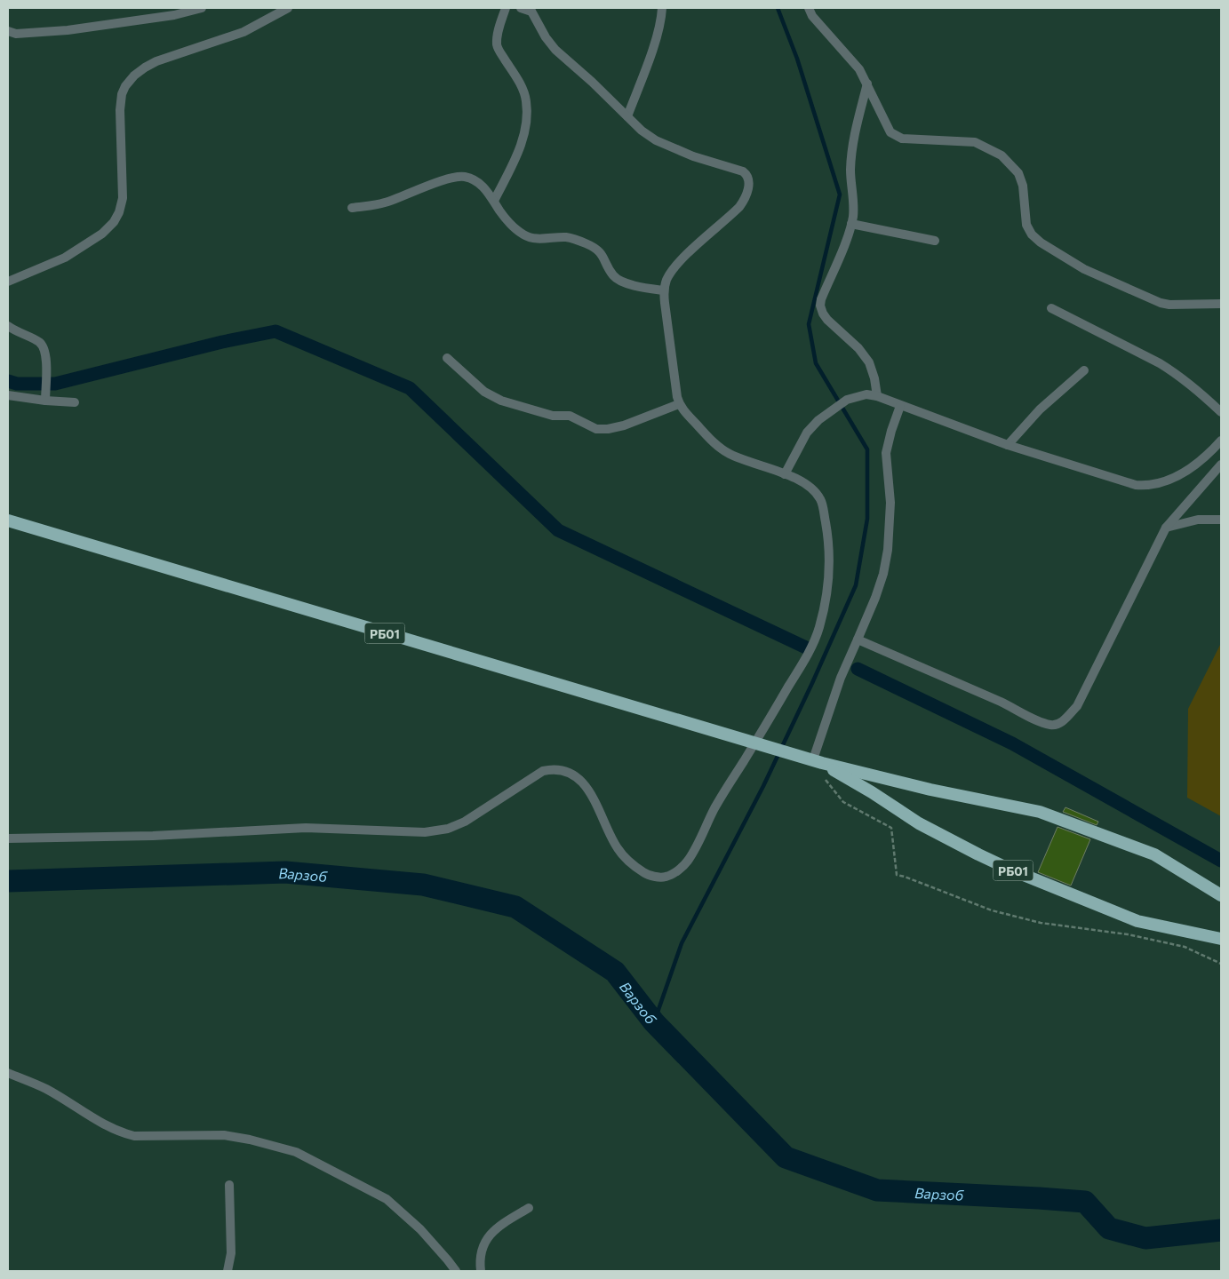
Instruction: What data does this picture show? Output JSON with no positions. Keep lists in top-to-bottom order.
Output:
{
  "streets": {
    "highway": ["РБ01"]
  },
  "water": ["Варзоб"]
}
